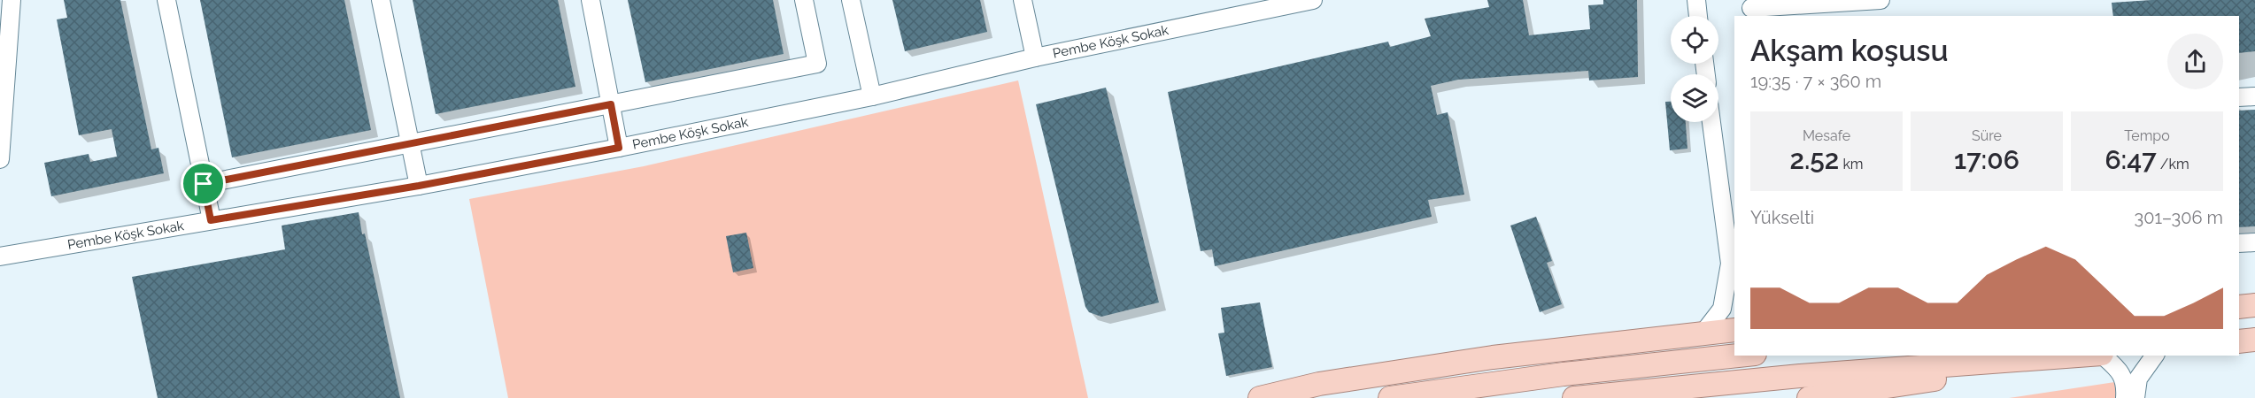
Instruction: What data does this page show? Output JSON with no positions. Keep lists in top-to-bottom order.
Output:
{
  "streets": {
    "street": ["Pembe Köşk Sokak"]
  },
  "page": {
    "heading": ["Akşam koşusu", "19:35 · 7 × 360 m"],
    "stats": [
      ["Mesafe", "2.52 km"],
      ["Süre", "17:06"],
      ["Tempo", "6:47 /km"]
    ],
    "chart": ["Yükselti", "301–306 m"]
  }
}
